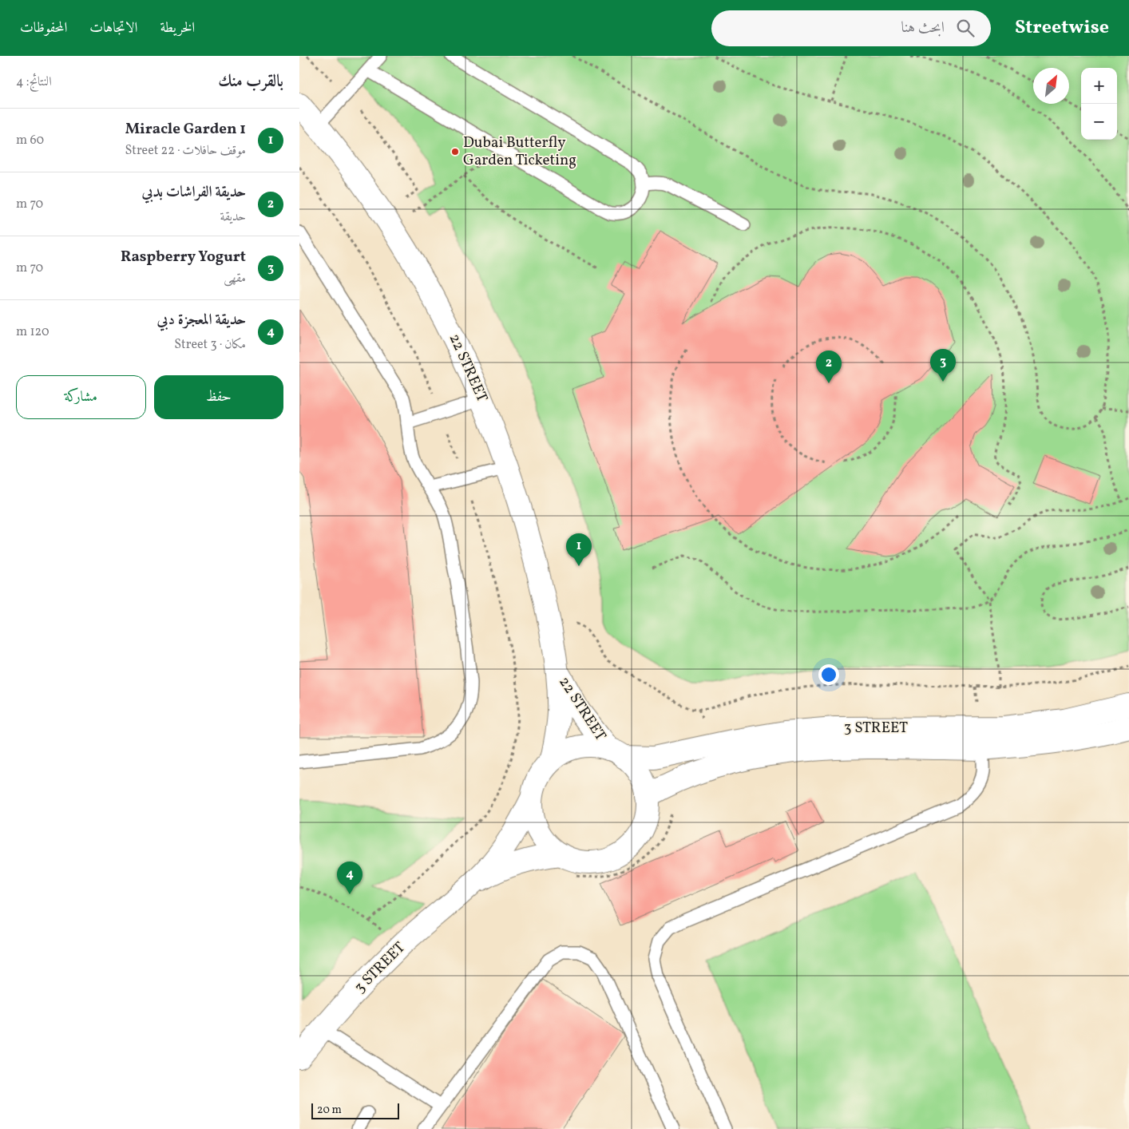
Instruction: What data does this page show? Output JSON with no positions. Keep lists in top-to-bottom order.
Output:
{
  "streets": {
    "street": ["22 STREET", "3 STREET"]
  },
  "crossings": [
    ["22 STREET", "3 STREET"]
  ],
  "places": ["Dubai Butterfly Garden Ticketing"],
  "scale_bar": "20 m",
  "north": "top right",
  "page": {
    "header": "Streetwise",
    "search": "ابحث هنا",
    "nav": ["الخريطة", "الاتجاهات", "المحفوظات"],
    "heading": ["بالقرب منك", "النتائج: 4"],
    "map_buttons": ["+", "−"],
    "list": [
      {
        "mark": "1",
        "name": "Miracle Garden 1",
        "note": "موقف حافلات · 22 Street",
        "value": "60 m"
      },
      {
        "mark": "2",
        "name": "حديقة الفراشات بدبي",
        "note": "حديقة",
        "value": "70 m"
      },
      {
        "mark": "3",
        "name": "Raspberry Yogurt",
        "note": "مقهى",
        "value": "70 m"
      },
      {
        "mark": "4",
        "name": "حديقة المعجزة دبي",
        "note": "مكان · 3 Street",
        "value": "120 m"
      }
    ],
    "pins": [
      "3",
      "2",
      "1",
      "4"
    ],
    "buttons": ["حفظ", "مشاركة"],
    "scale": "20 m"
  }
}
